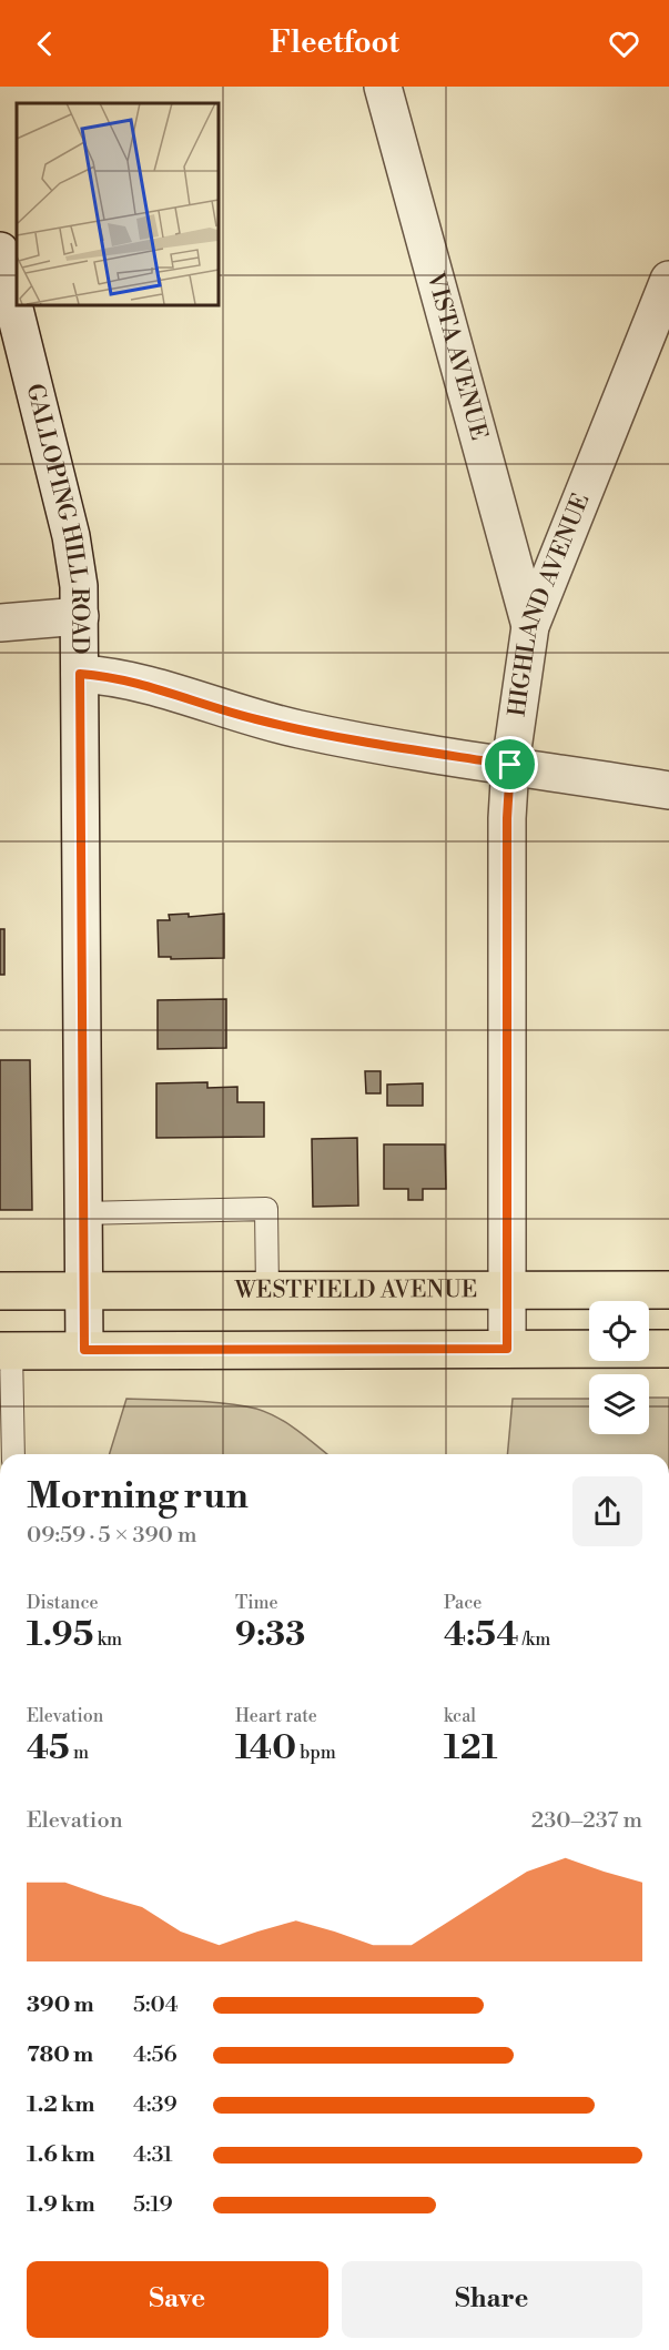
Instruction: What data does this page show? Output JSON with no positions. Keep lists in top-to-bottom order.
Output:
{
  "streets": {
    "main road": ["WESTFIELD AVENUE"],
    "street": ["VISTA AVENUE", "GALLOPING HILL ROAD", "HIGHLAND AVENUE"]
  },
  "crossings": [
    ["VISTA AVENUE", "HIGHLAND AVENUE"],
    ["GALLOPING HILL ROAD", "WESTFIELD AVENUE"],
    ["HIGHLAND AVENUE", "WESTFIELD AVENUE"]
  ],
  "page": {
    "header": "Fleetfoot",
    "heading": ["Morning run", "09:59 · 5 × 390 m"],
    "stats": [
      ["Distance", "1.95 km"],
      ["Time", "9:33"],
      ["Pace", "4:54 /km"],
      ["Elevation", "45 m"],
      ["Heart rate", "140 bpm"],
      ["kcal", "121"]
    ],
    "chart": ["Elevation", "230–237 m"],
    "list": [
      {
        "name": "390 m",
        "note": "5:04"
      },
      {
        "name": "780 m",
        "note": "4:56"
      },
      {
        "name": "1.2 km",
        "note": "4:39"
      },
      {
        "name": "1.6 km",
        "note": "4:31"
      },
      {
        "name": "1.9 km",
        "note": "5:19"
      }
    ],
    "buttons": ["Save", "Share"]
  }
}
